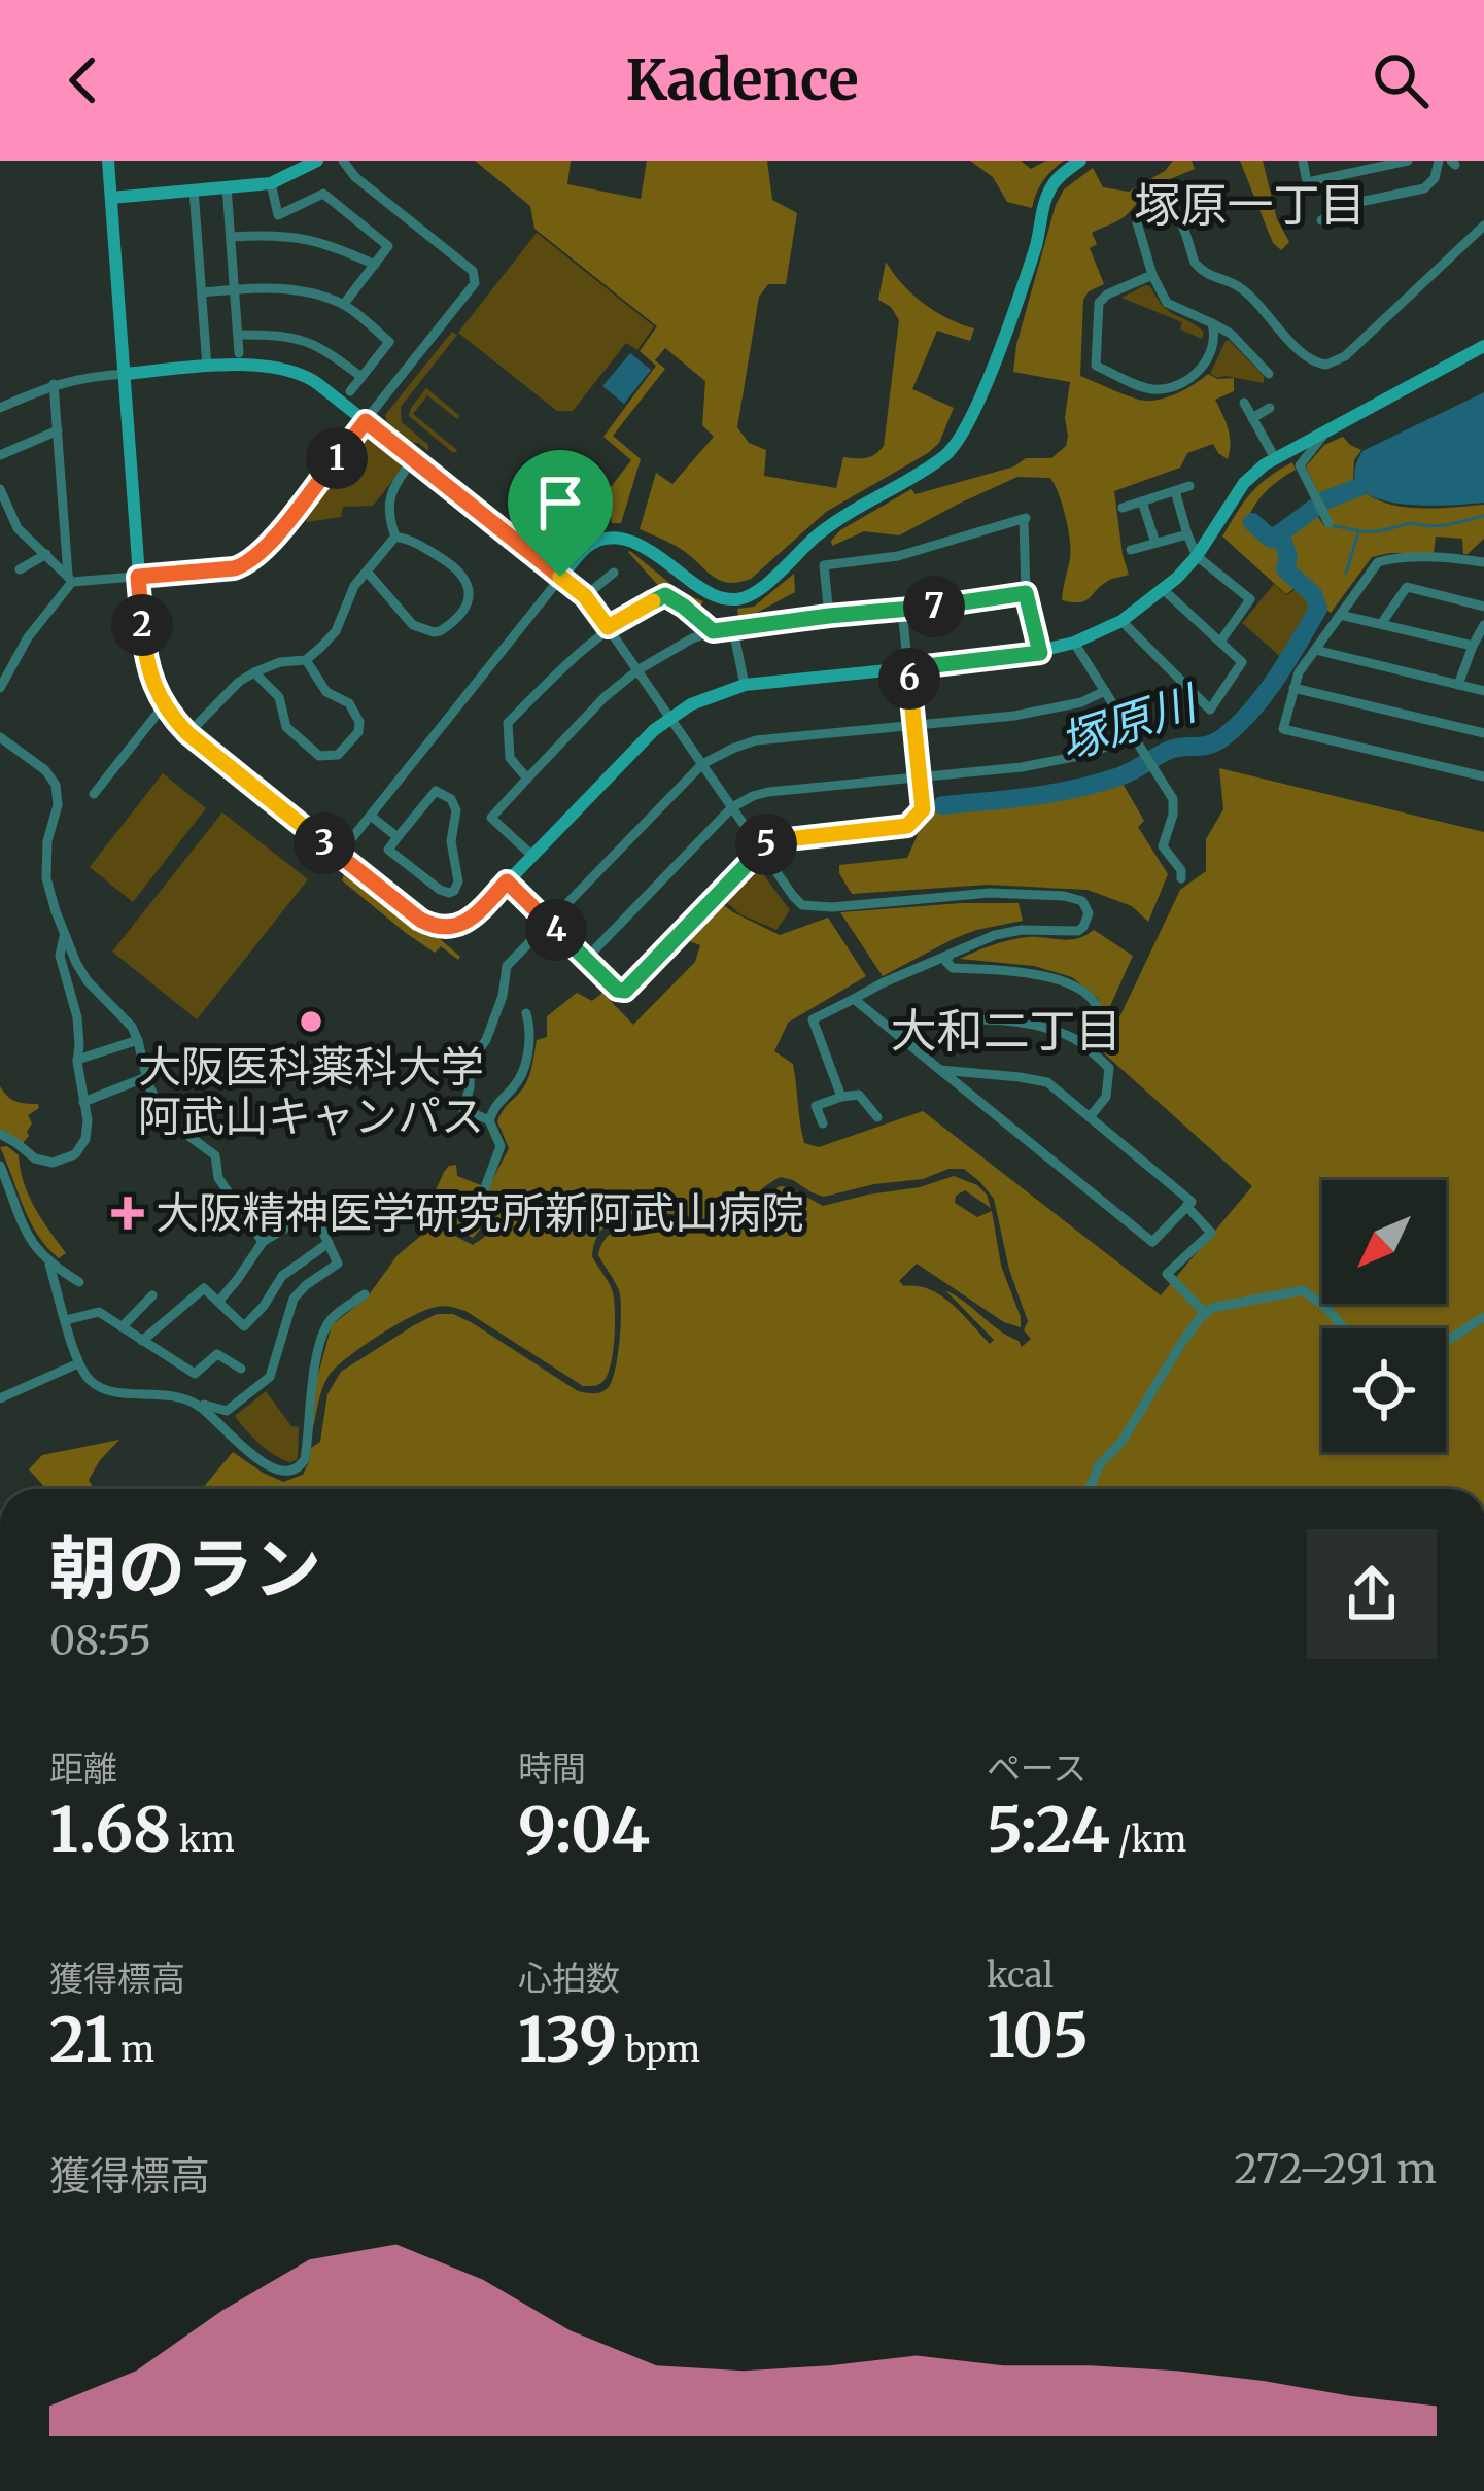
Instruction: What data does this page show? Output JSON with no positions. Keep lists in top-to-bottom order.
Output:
{
  "districts": ["塚原一丁目", "大和二丁目"],
  "water": ["塚原川"],
  "places": {
    "other": ["大阪医科薬科大学 阿武山キャンパス"],
    "health": ["大阪精神医学研究所新阿武山病院"]
  },
  "north": "bottom left",
  "page": {
    "header": "Kadence",
    "pins": [
      "1",
      "7",
      "2",
      "6",
      "3",
      "5",
      "4"
    ],
    "heading": ["朝のラン", "08:55"],
    "stats": [
      ["距離", "1.68 km"],
      ["時間", "9:04"],
      ["ペース", "5:24 /km"],
      ["獲得標高", "21 m"],
      ["心拍数", "139 bpm"],
      ["kcal", "105"]
    ],
    "chart": ["獲得標高", "272–291 m"]
  }
}
